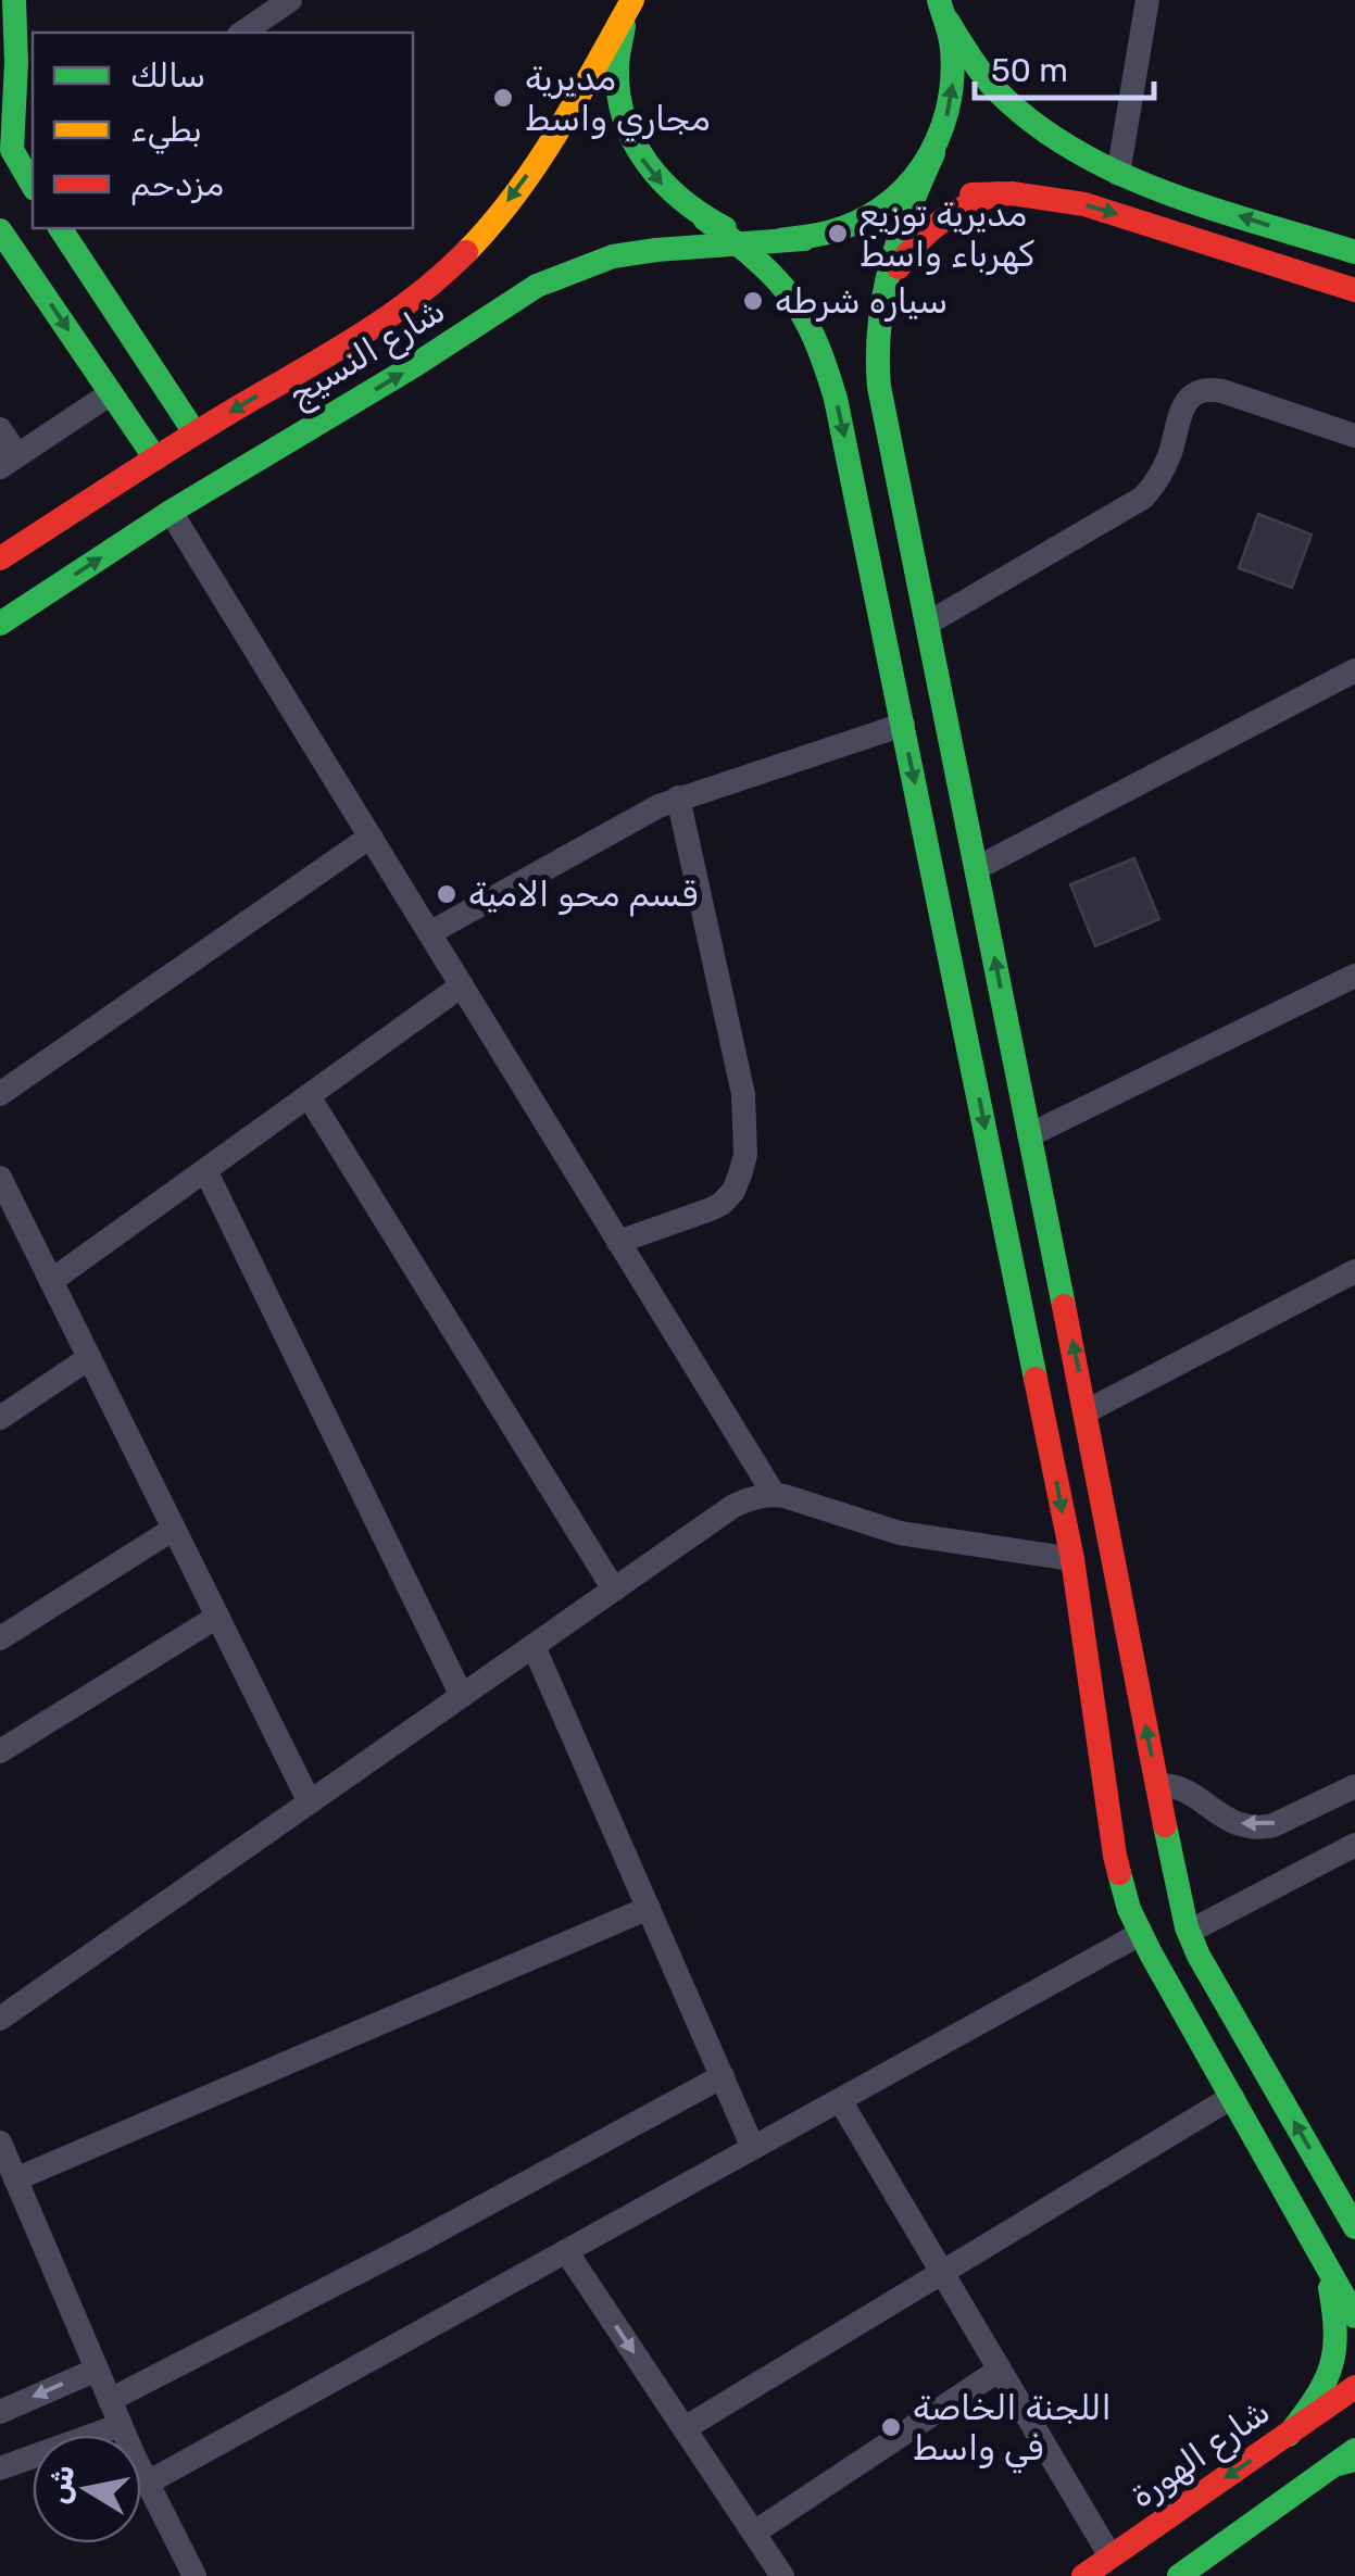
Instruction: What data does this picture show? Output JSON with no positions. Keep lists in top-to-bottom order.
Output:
{
  "streets": {
    "main road": ["شارع النسيج", "شارع الهورة"]
  },
  "places": [
    "مديرية مجاري واسط",
    "مديرية توزيع كهرباء واسط",
    "سياره شرطه",
    "قسم محو الامية",
    "اللجنة الخاصة في واسط"
  ],
  "legend": ["سالك", "بطيء", "مزدحم"],
  "scale_bar": "50 m",
  "north": "left"
}
